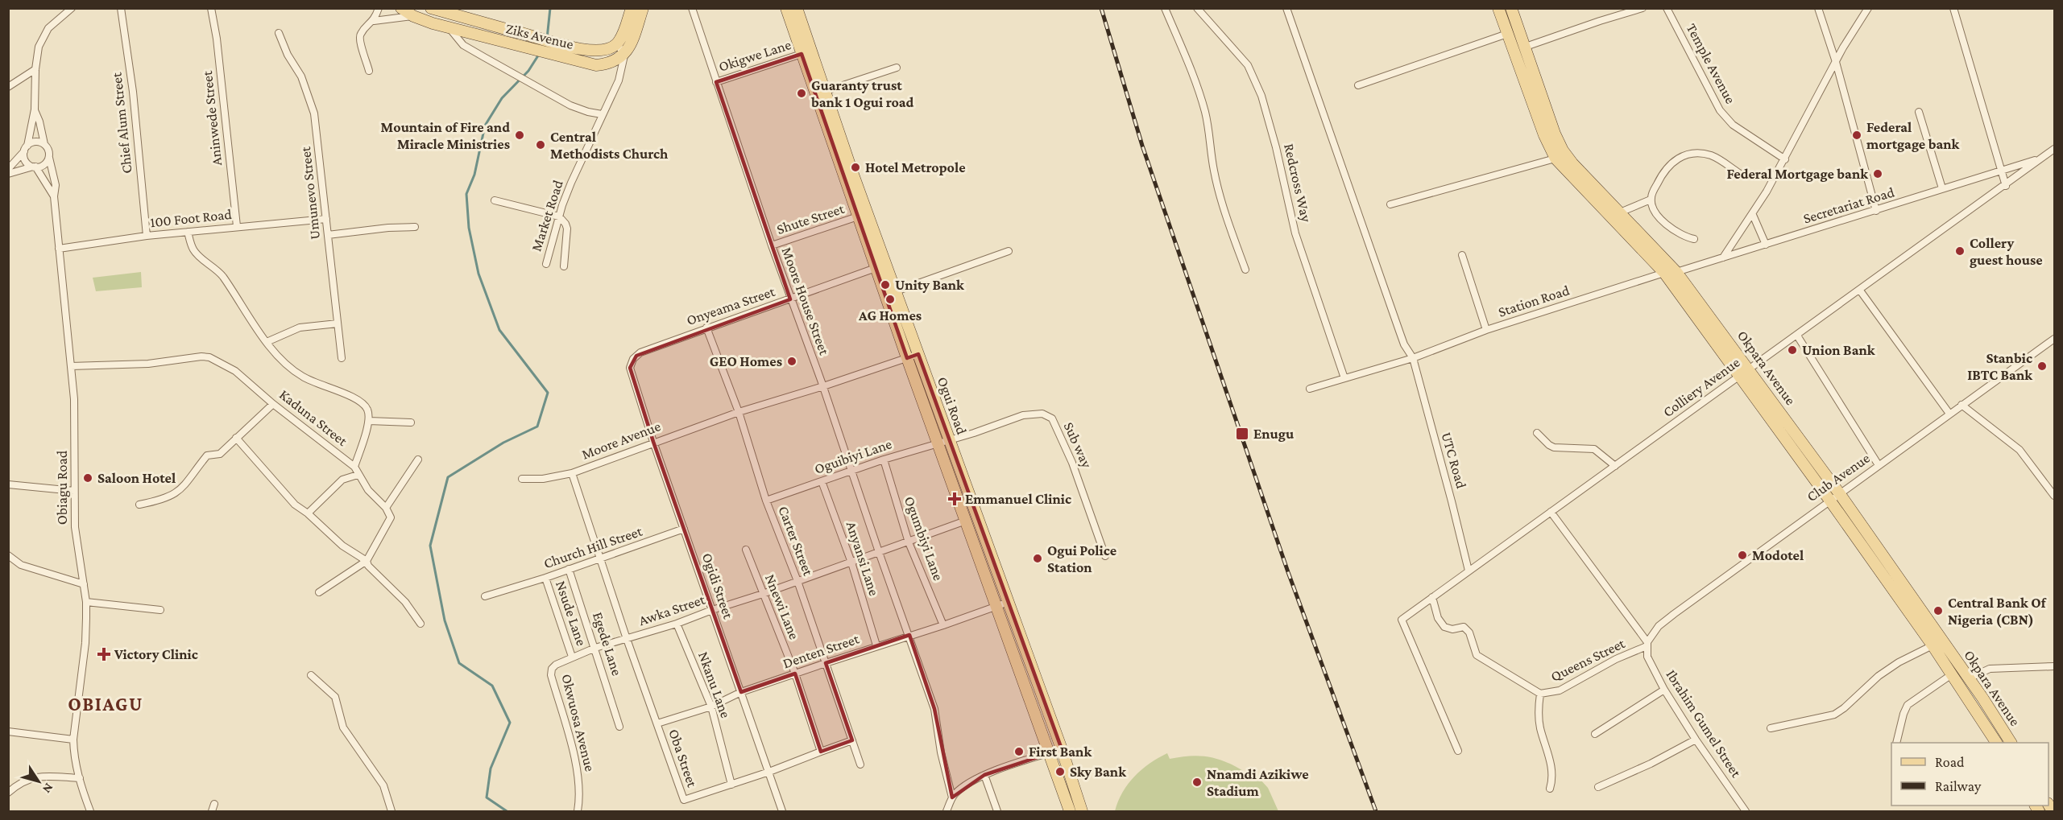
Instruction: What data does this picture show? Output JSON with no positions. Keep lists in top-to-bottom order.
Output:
{
  "streets": {
    "main road": ["Ziks Avenue", "Okpara Avenue", "Ogui Road"],
    "street": [
      "Okigwe Lane",
      "Temple Avenue",
      "Aninwede Street",
      "Chief Alum Street",
      "Redcross Way",
      "Umunevo Street",
      "Secretariat Road",
      "Market Road",
      "100 Foot Road",
      "Shute Street",
      "Moore House Street",
      "Station Road",
      "Onyeama Street",
      "Colliery Avenue",
      "Kaduna Street",
      "Moore Avenue",
      "Sub way",
      "Oguibiyi Lane",
      "UTC Road",
      "Club Avenue",
      "Obiagu Road",
      "Ogumbiyi Lane",
      "Carter Street",
      "Church Hill Street",
      "Anyansi Lane",
      "Ogidi Street",
      "Nnewi Lane",
      "Awka Street",
      "Nsude Lane",
      "Egede Lane",
      "Denten Street",
      "Queens Street",
      "Nkanu Lane",
      "Okwuosa Avenue",
      "Ibrahim Gumel Street",
      "Oba Street"
    ]
  },
  "crossings": [
    ["Ziks Avenue", "Market Road"],
    ["Okigwe Lane", "Moore House Street"],
    ["Okigwe Lane", "Ogui Road"],
    ["Aninwede Street", "100 Foot Road"],
    ["Chief Alum Street", "100 Foot Road"],
    ["Redcross Way", "Station Road"],
    ["Umunevo Street", "100 Foot Road"],
    ["Secretariat Road", "Station Road"],
    ["Secretariat Road", "Okpara Avenue"],
    ["Secretariat Road", "Colliery Avenue"],
    ["100 Foot Road", "Obiagu Road"],
    ["Shute Street", "Moore House Street"],
    ["Shute Street", "Ogui Road"],
    ["Moore House Street", "Onyeama Street"],
    ["Moore House Street", "Oguibiyi Lane"],
    ["Moore House Street", "Awka Street"],
    ["Moore House Street", "Denten Street"],
    ["Station Road", "Okpara Avenue"],
    ["Station Road", "UTC Road"],
    ["Onyeama Street", "Ogui Road"],
    ["Onyeama Street", "Carter Street"],
    ["Onyeama Street", "Ogidi Street"],
    ["Okpara Avenue", "Colliery Avenue"],
    ["Okpara Avenue", "Club Avenue"],
    ["Colliery Avenue", "UTC Road"],
    ["Colliery Avenue", "Queens Street"],
    ["Colliery Avenue", "Ibrahim Gumel Street"],
    ["Ogui Road", "Sub way"],
    ["Ogui Road", "Oguibiyi Lane"],
    ["Ogui Road", "Awka Street"],
    ["Ogui Road", "Denten Street"],
    ["Kaduna Street", "Obiagu Road"],
    ["Moore Avenue", "Carter Street"],
    ["Moore Avenue", "Church Hill Street"],
    ["Moore Avenue", "Ogidi Street"],
    ["Moore Avenue", "Awka Street"],
    ["Moore Avenue", "Oba Street"],
    ["Sub way", "Oguibiyi Lane"],
    ["Oguibiyi Lane", "Ogumbiyi Lane"],
    ["Oguibiyi Lane", "Carter Street"],
    ["Oguibiyi Lane", "Anyansi Lane"],
    ["Club Avenue", "Queens Street"],
    ["Club Avenue", "Ibrahim Gumel Street"],
    ["Ogumbiyi Lane", "Awka Street"],
    ["Ogumbiyi Lane", "Denten Street"],
    ["Carter Street", "Awka Street"],
    ["Carter Street", "Denten Street"],
    ["Carter Street", "Oba Street"],
    ["Church Hill Street", "Ogidi Street"],
    ["Church Hill Street", "Nsude Lane"],
    ["Church Hill Street", "Egede Lane"],
    ["Anyansi Lane", "Awka Street"],
    ["Anyansi Lane", "Denten Street"],
    ["Ogidi Street", "Awka Street"],
    ["Ogidi Street", "Denten Street"],
    ["Ogidi Street", "Oba Street"],
    ["Nnewi Lane", "Awka Street"],
    ["Nnewi Lane", "Denten Street"],
    ["Nnewi Lane", "Oba Street"],
    ["Awka Street", "Nsude Lane"],
    ["Awka Street", "Egede Lane"],
    ["Awka Street", "Nkanu Lane"],
    ["Awka Street", "Okwuosa Avenue"],
    ["Awka Street", "Oba Street"],
    ["Denten Street", "Nkanu Lane"],
    ["Denten Street", "Oba Street"],
    ["Queens Street", "Ibrahim Gumel Street"],
    ["Nkanu Lane", "Oba Street"]
  ],
  "districts": ["OBIAGU"],
  "places": {
    "other": [
      "Guaranty trust bank 1 Ogui road",
      "Mountain of Fire and Miracle Ministries",
      "Federal mortgage bank",
      "Central Methodists Church",
      "Hotel Metropole",
      "Federal Mortgage bank",
      "Collery guest house",
      "Unity Bank",
      "AG Homes",
      "Union Bank",
      "GEO Homes",
      "Stanbic IBTC Bank",
      "Saloon Hotel",
      "Modotel",
      "Ogui Police Station",
      "Central Bank Of Nigeria (CBN)",
      "First Bank",
      "Sky Bank",
      "Nnamdi Azikiwe Stadium"
    ],
    "transit": ["Enugu"],
    "health": ["Emmanuel Clinic", "Victory Clinic"]
  },
  "legend": ["Road", "Railway"],
  "north": "bottom right"
}
